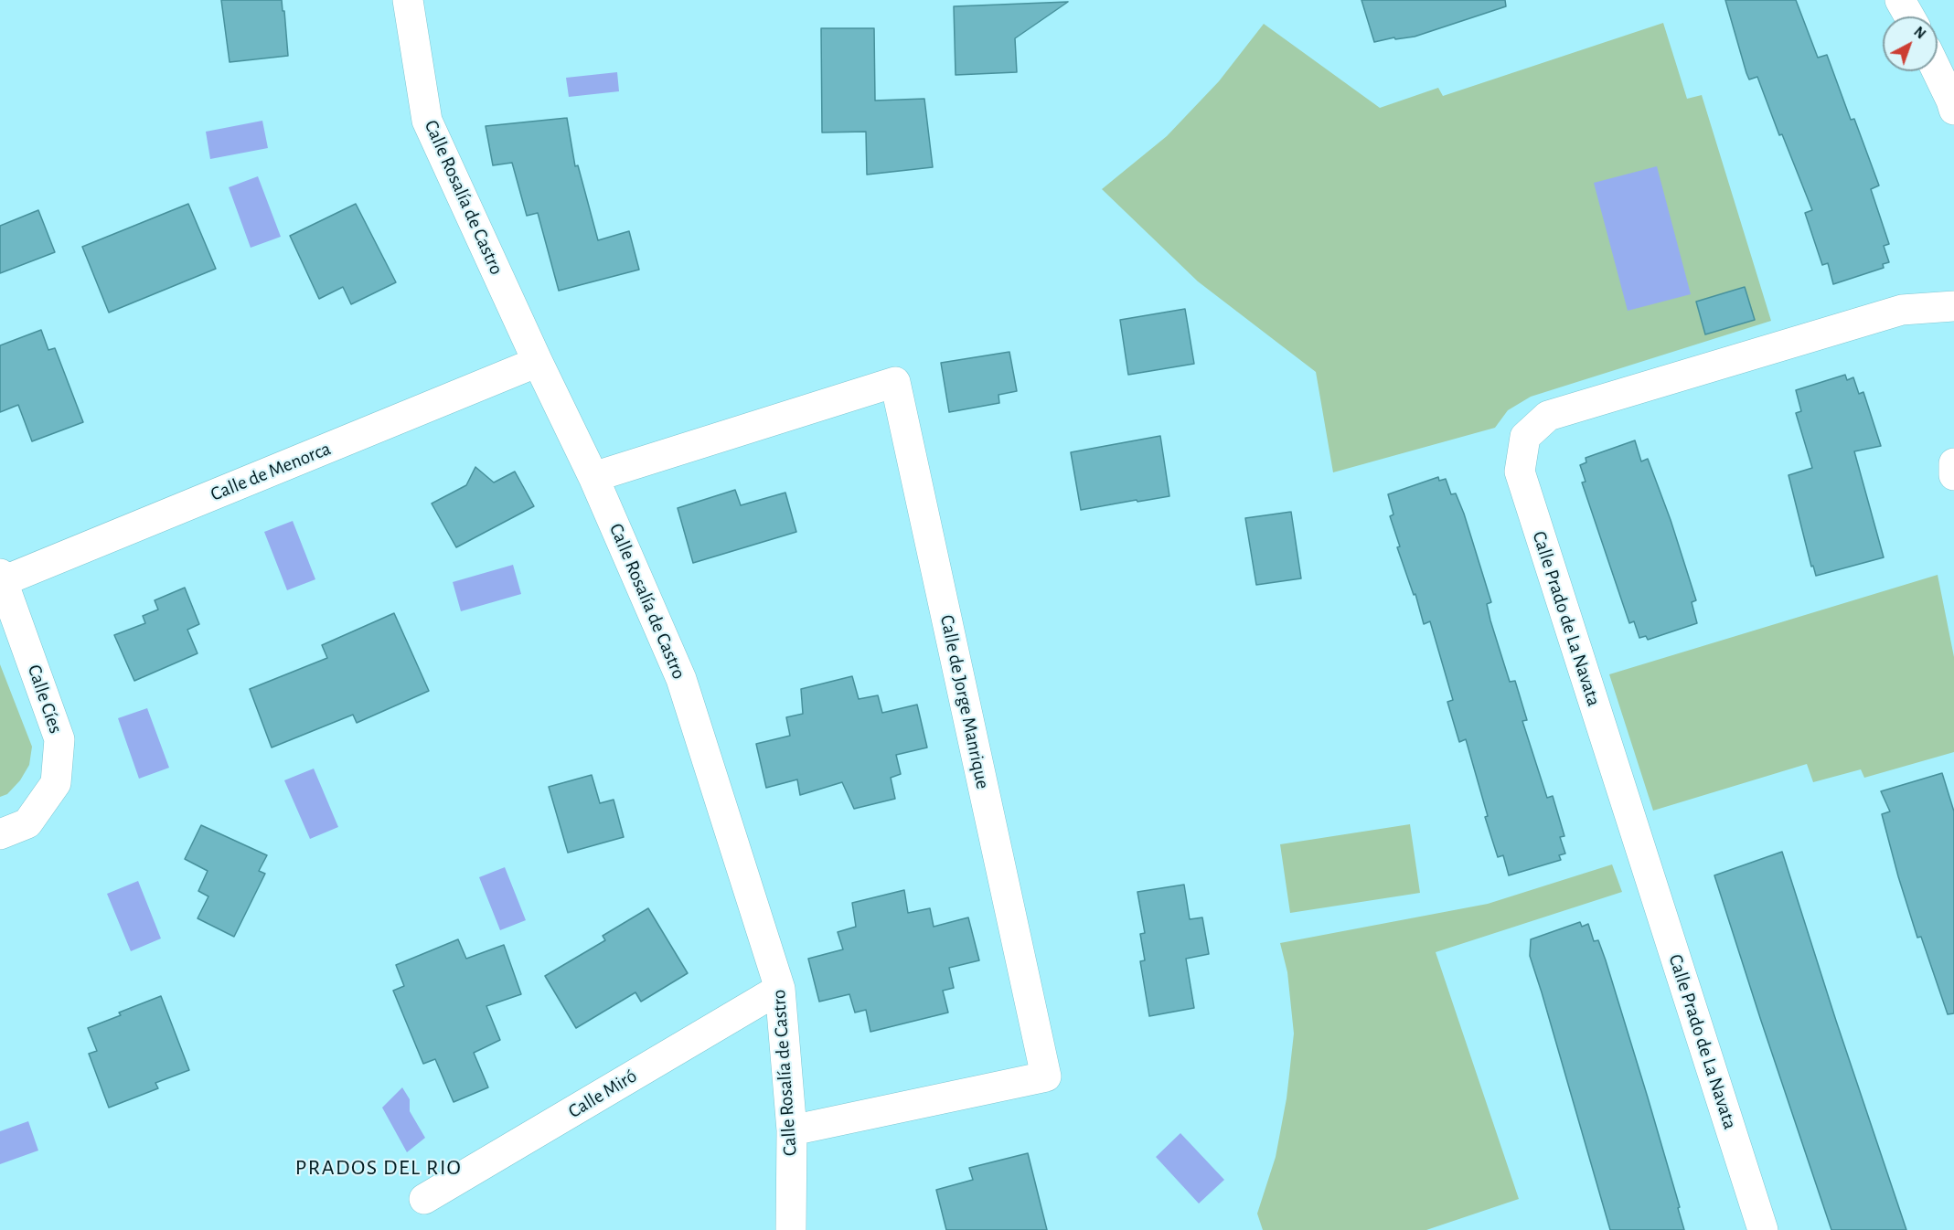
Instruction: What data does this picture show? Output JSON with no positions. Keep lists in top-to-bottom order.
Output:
{
  "streets": {
    "street": [
      "Calle Rosalía de Castro",
      "Calle de Menorca",
      "Calle Prado de La Navata",
      "Calle Cíes",
      "Calle de Jorge Manrique",
      "Calle Miró"
    ]
  },
  "crossings": [
    ["Calle Rosalía de Castro", "Calle de Menorca"],
    ["Calle Rosalía de Castro", "Calle de Jorge Manrique"],
    ["Calle Rosalía de Castro", "Calle Miró"],
    ["Calle de Menorca", "Calle Cíes"]
  ],
  "districts": ["PRADOS DEL RIO"],
  "north": "top right"
}
